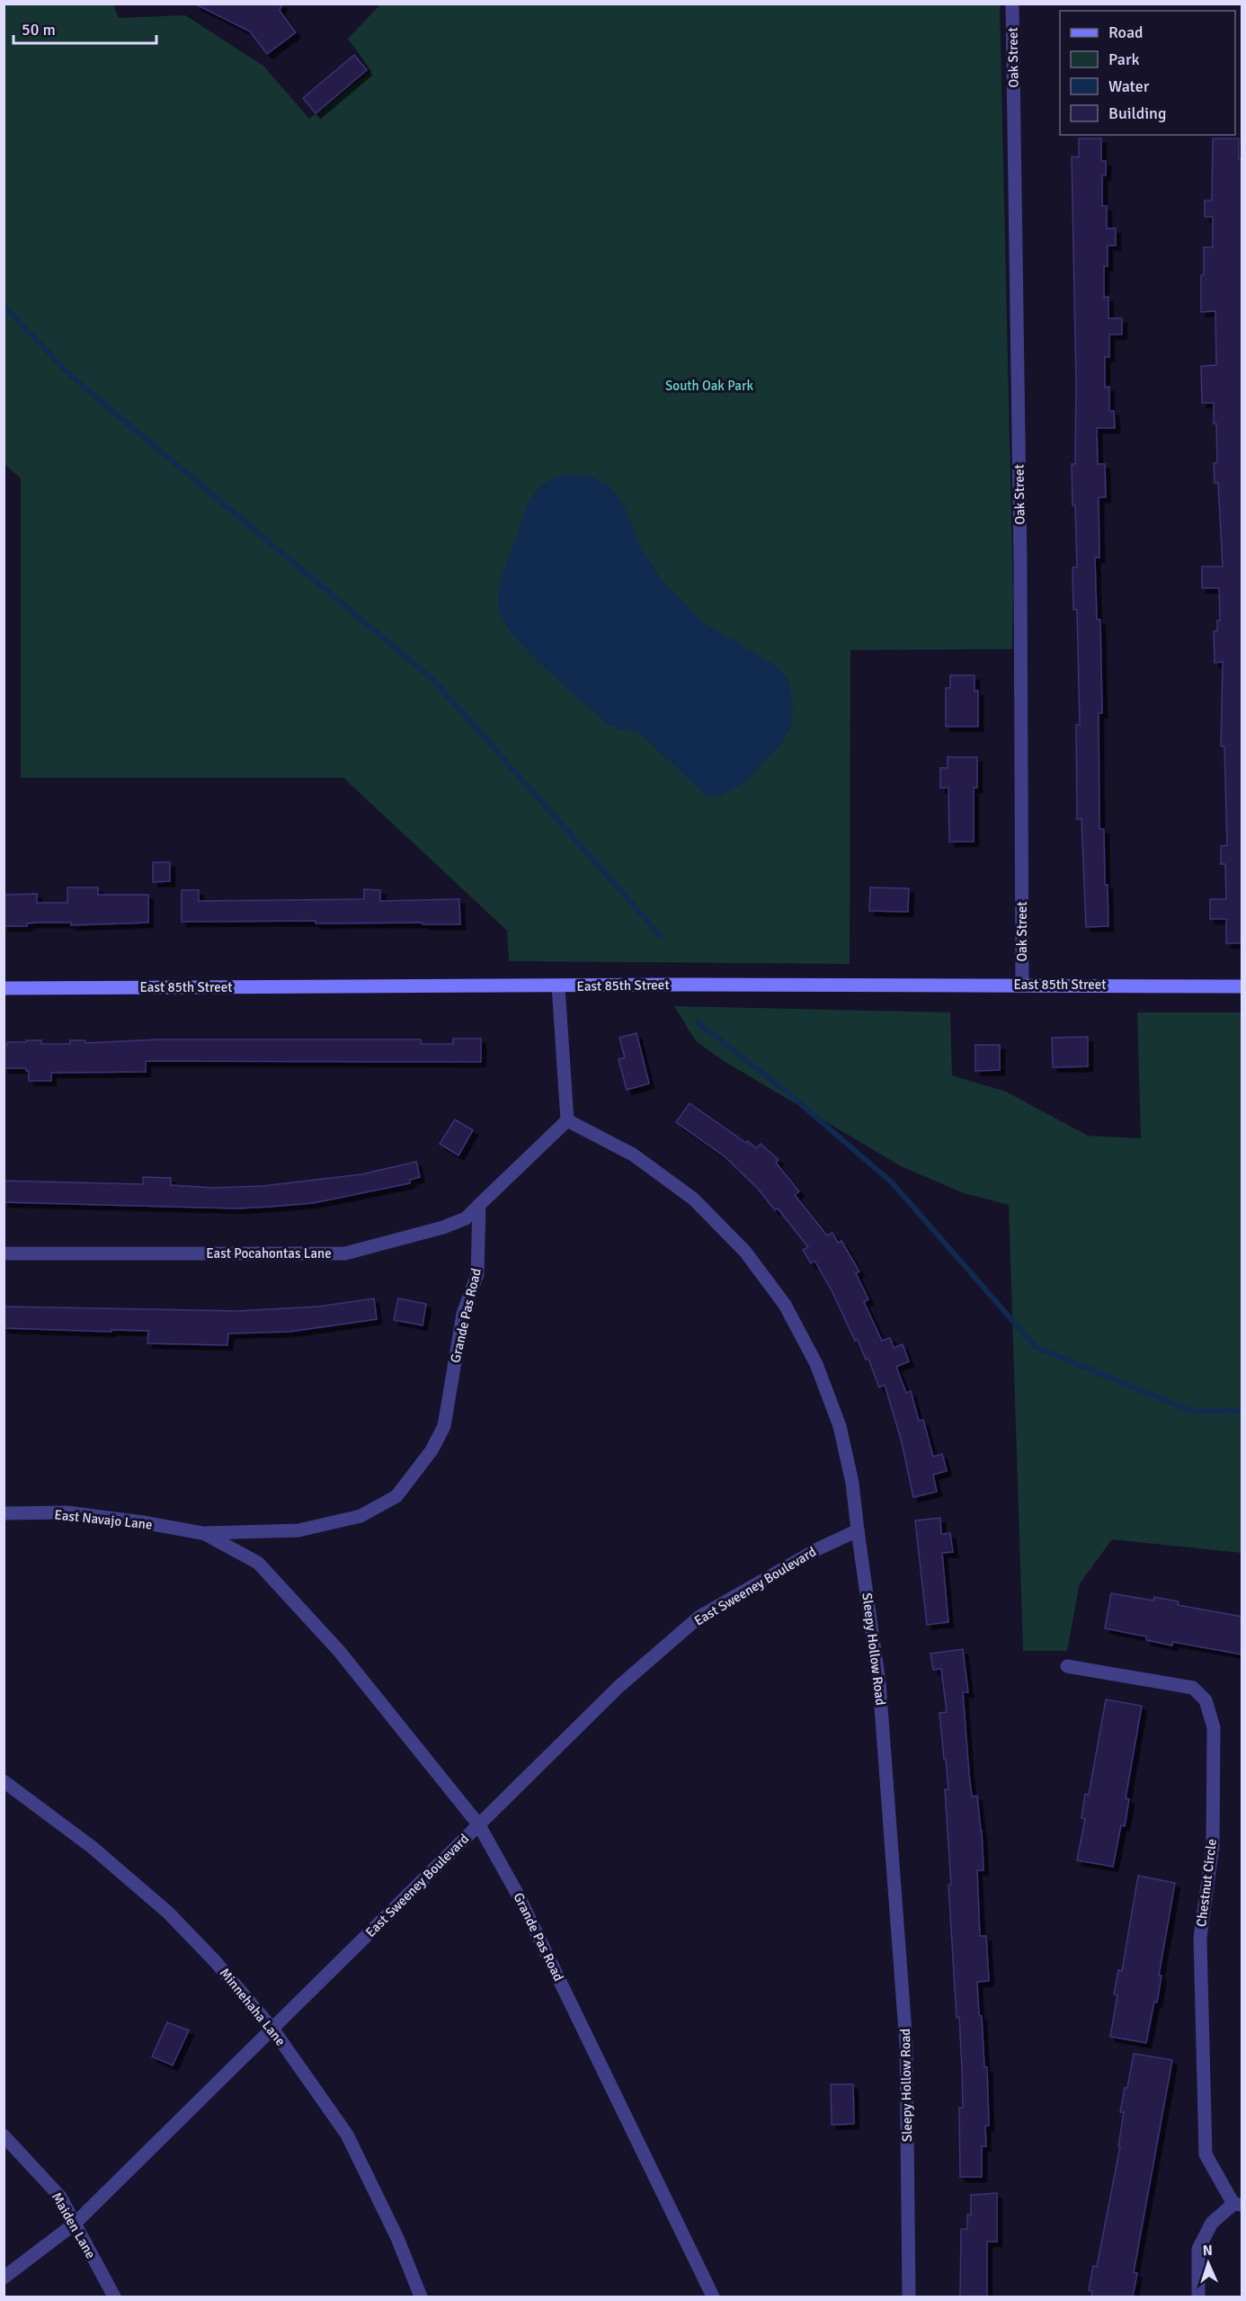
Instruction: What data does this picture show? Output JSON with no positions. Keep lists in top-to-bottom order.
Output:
{
  "streets": {
    "main road": ["East 85th Street"],
    "street": [
      "Oak Street",
      "East Pocahontas Lane",
      "Grande Pas Road",
      "East Navajo Lane",
      "East Sweeney Boulevard",
      "Sleepy Hollow Road",
      "Chestnut Circle",
      "Minnehaha Lane",
      "Maiden Lane"
    ]
  },
  "crossings": [
    ["Oak Street", "East 85th Street"],
    ["East Pocahontas Lane", "Grande Pas Road"],
    ["Grande Pas Road", "East Navajo Lane"],
    ["Grande Pas Road", "East Sweeney Boulevard"],
    ["East Sweeney Boulevard", "Sleepy Hollow Road"],
    ["East Sweeney Boulevard", "Minnehaha Lane"],
    ["East Sweeney Boulevard", "Maiden Lane"]
  ],
  "parks": ["South Oak Park"],
  "legend": [
    "Road",
    "Park",
    "Water",
    "Building"
  ],
  "scale_bar": "50 m",
  "north": "top"
}
